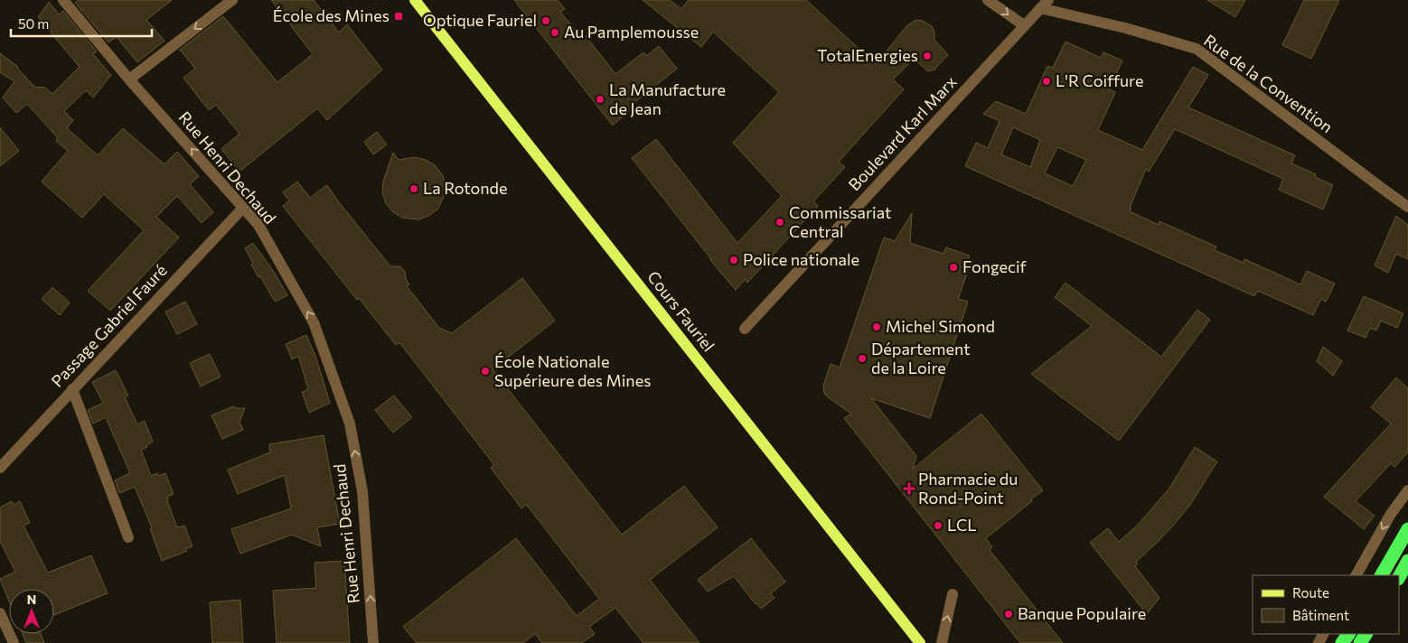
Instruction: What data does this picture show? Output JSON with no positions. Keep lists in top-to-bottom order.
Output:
{
  "streets": {
    "main road": ["Cours Fauriel"],
    "street": [
      "Rue de la Convention",
      "Boulevard Karl Marx",
      "Rue Henri Dechaud",
      "Passage Gabriel Fauré"
    ]
  },
  "crossings": [
    ["Rue de la Convention", "Boulevard Karl Marx"],
    ["Rue Henri Dechaud", "Passage Gabriel Fauré"]
  ],
  "one_way": ["Rue Henri Dechaud"],
  "places": {
    "transit": ["École des Mines"],
    "other": [
      "Optique Fauriel",
      "Au Pamplemousse",
      "TotalEnergies",
      "L'R Coiffure",
      "La Manufacture de Jean",
      "La Rotonde",
      "Commissariat Central",
      "Police nationale",
      "Fongecif",
      "Michel Simond",
      "Département de la Loire",
      "École Nationale Supérieure des Mines",
      "LCL",
      "Banque Populaire"
    ],
    "health": ["Pharmacie du Rond-Point"]
  },
  "legend": ["Route", "Bâtiment"],
  "scale_bar": "50 m",
  "north": "top"
}
